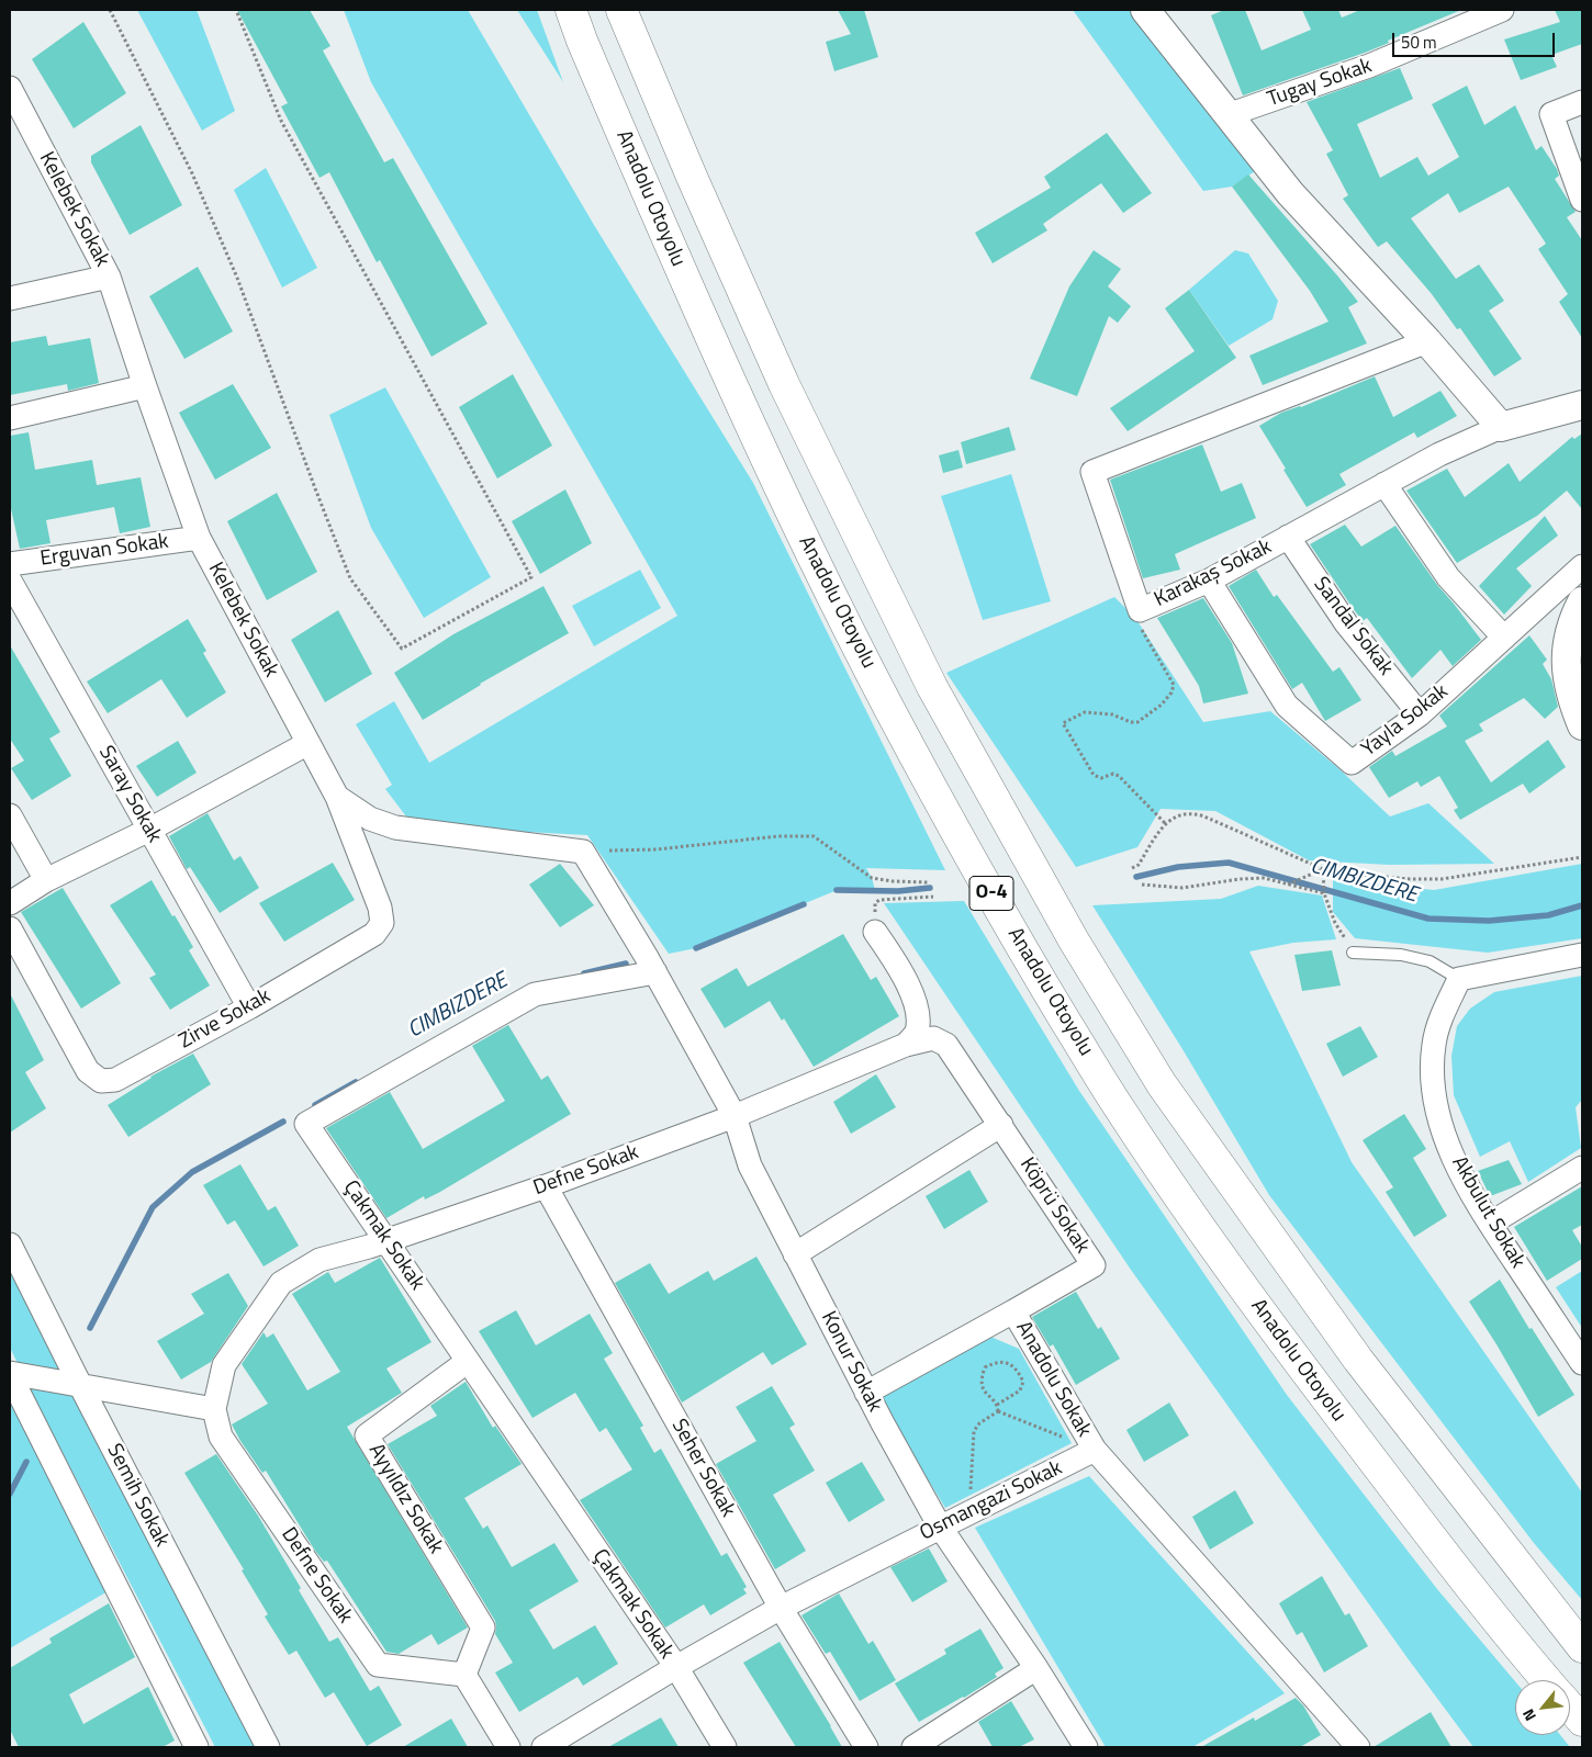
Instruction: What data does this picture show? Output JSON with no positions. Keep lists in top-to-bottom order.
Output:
{
  "streets": {
    "highway": ["Anadolu Otoyolu", "O-4"],
    "street": [
      "Tugay Sokak",
      "Kelebek Sokak",
      "Erguvan Sokak",
      "Karakaş Sokak",
      "Sandal Sokak",
      "Yayla Sokak",
      "Saray Sokak",
      "Zirve Sokak",
      "Defne Sokak",
      "Köprü Sokak",
      "Akbulut Sokak",
      "Çakmak Sokak",
      "Konur Sokak",
      "Anadolu Sokak",
      "Seher Sokak",
      "Semih Sokak",
      "Ayyıldız Sokak",
      "Osmangazi Sokak"
    ]
  },
  "crossings": [
    ["Kelebek Sokak", "Erguvan Sokak"],
    ["Kelebek Sokak", "Zirve Sokak"],
    ["Karakaş Sokak", "Sandal Sokak"],
    ["Karakaş Sokak", "Yayla Sokak"],
    ["Sandal Sokak", "Yayla Sokak"],
    ["Saray Sokak", "Zirve Sokak"],
    ["Defne Sokak", "Köprü Sokak"],
    ["Defne Sokak", "Çakmak Sokak"],
    ["Defne Sokak", "Konur Sokak"],
    ["Defne Sokak", "Seher Sokak"],
    ["Defne Sokak", "Ayyıldız Sokak"],
    ["Köprü Sokak", "Anadolu Sokak"],
    ["Çakmak Sokak", "Konur Sokak"],
    ["Çakmak Sokak", "Ayyıldız Sokak"],
    ["Çakmak Sokak", "Osmangazi Sokak"],
    ["Konur Sokak", "Anadolu Sokak"],
    ["Konur Sokak", "Osmangazi Sokak"],
    ["Anadolu Sokak", "Osmangazi Sokak"],
    ["Seher Sokak", "Osmangazi Sokak"]
  ],
  "water": ["CIMBIZDERE"],
  "scale_bar": "50 m",
  "north": "bottom left"
}
